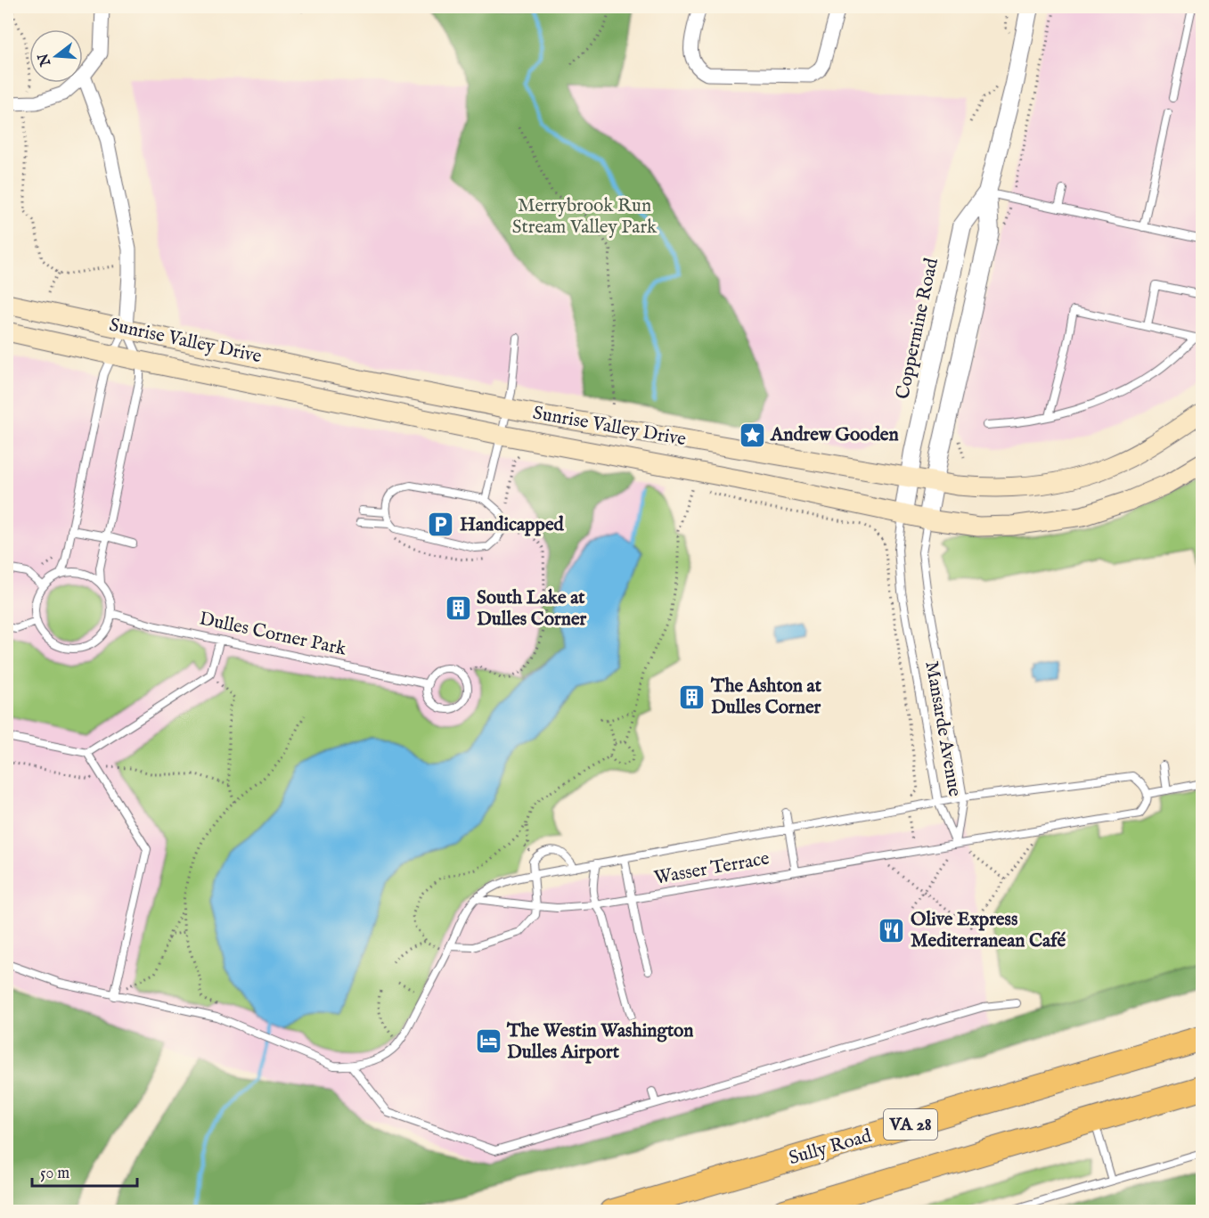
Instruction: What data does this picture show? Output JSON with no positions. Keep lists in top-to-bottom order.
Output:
{
  "streets": {
    "highway": ["VA 28", "Sully Road"],
    "main road": ["Sunrise Valley Drive"],
    "street": ["Coppermine Road"],
    "lane": ["Dulles Corner Park", "Mansarde Avenue", "Wasser Terrace"]
  },
  "crossings": [
    ["Coppermine Road", "Sunrise Valley Drive"],
    ["Coppermine Road", "Mansarde Avenue"],
    ["Sunrise Valley Drive", "Mansarde Avenue"],
    ["Mansarde Avenue", "Wasser Terrace"]
  ],
  "parks": ["Merrybrook Run Stream Valley Park"],
  "places": {
    "place": ["Andrew Gooden"],
    "parking": ["Handicapped"],
    "building": ["South Lake at Dulles Corner", "The Ashton at Dulles Corner"],
    "restaurant": ["Olive Express Mediterranean Café"],
    "hotel": ["The Westin Washington Dulles Airport"]
  },
  "scale_bar": "50 m",
  "north": "left"
}
